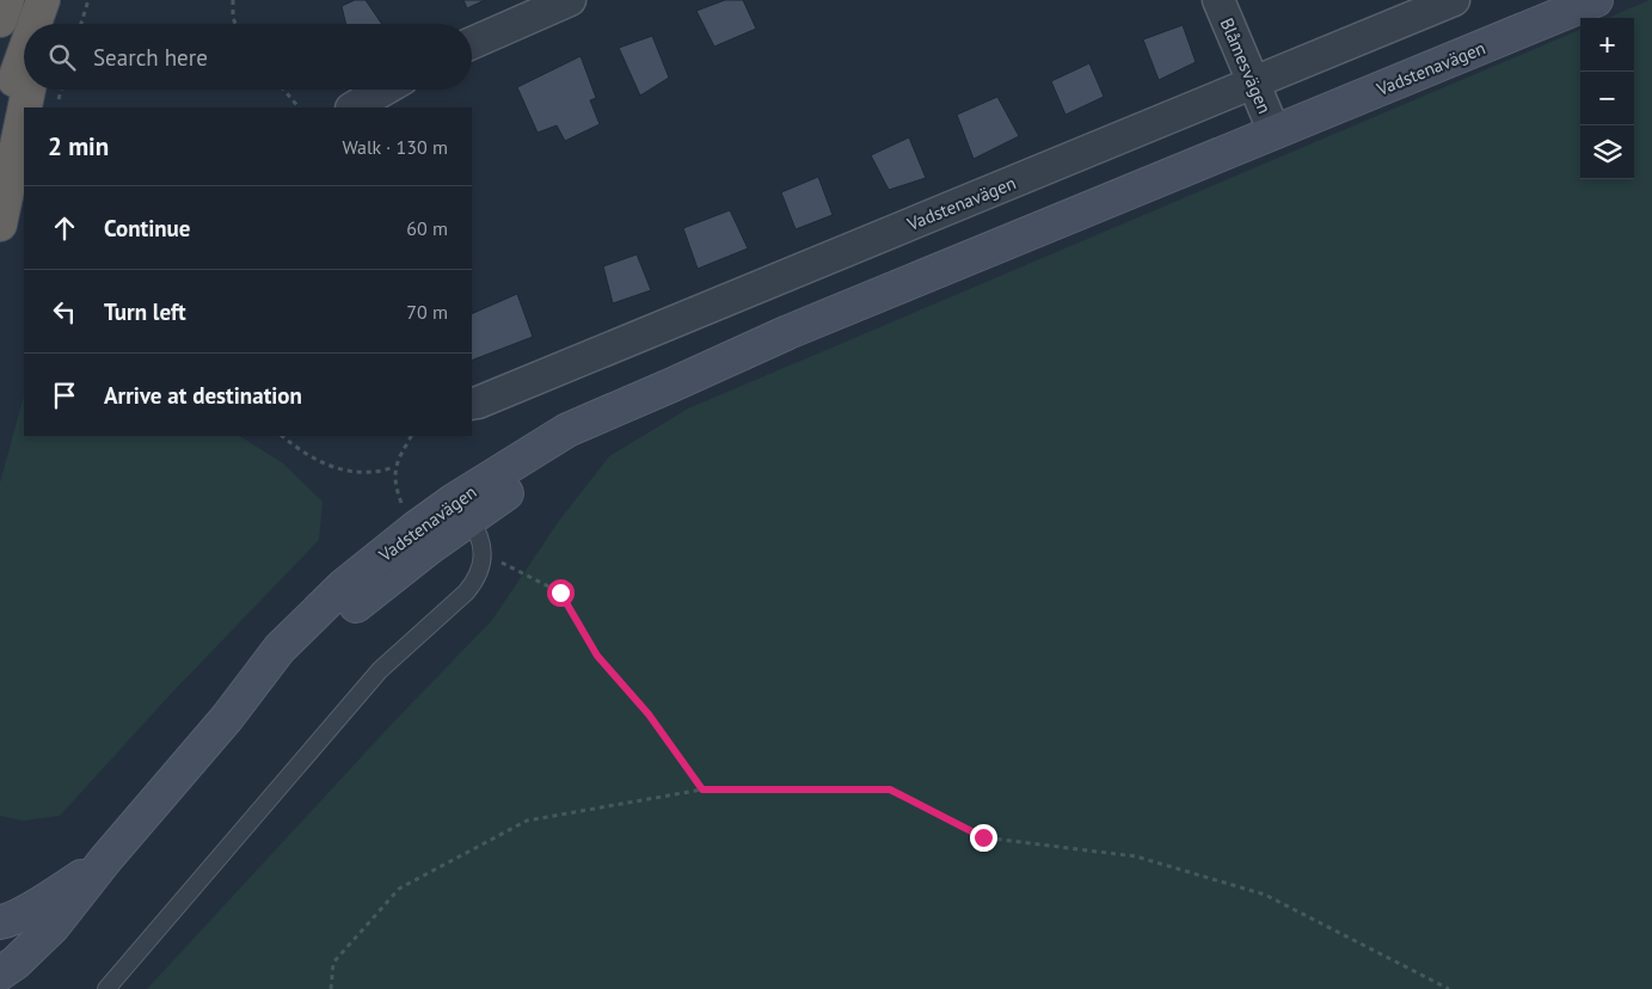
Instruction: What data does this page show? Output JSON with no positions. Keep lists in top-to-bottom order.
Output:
{
  "streets": {
    "main road": ["Vadstenavägen"],
    "street": ["Blåmesvägen"]
  },
  "crossings": [
    ["Blåmesvägen", "Vadstenavägen"]
  ],
  "page": {
    "map_buttons": ["+", "−"],
    "search": "Search here",
    "heading": ["2 min", "Walk · 130 m"],
    "list": [
      ["Continue", "60 m"],
      ["Turn left", "70 m"],
      "Arrive at destination"
    ]
  }
}
